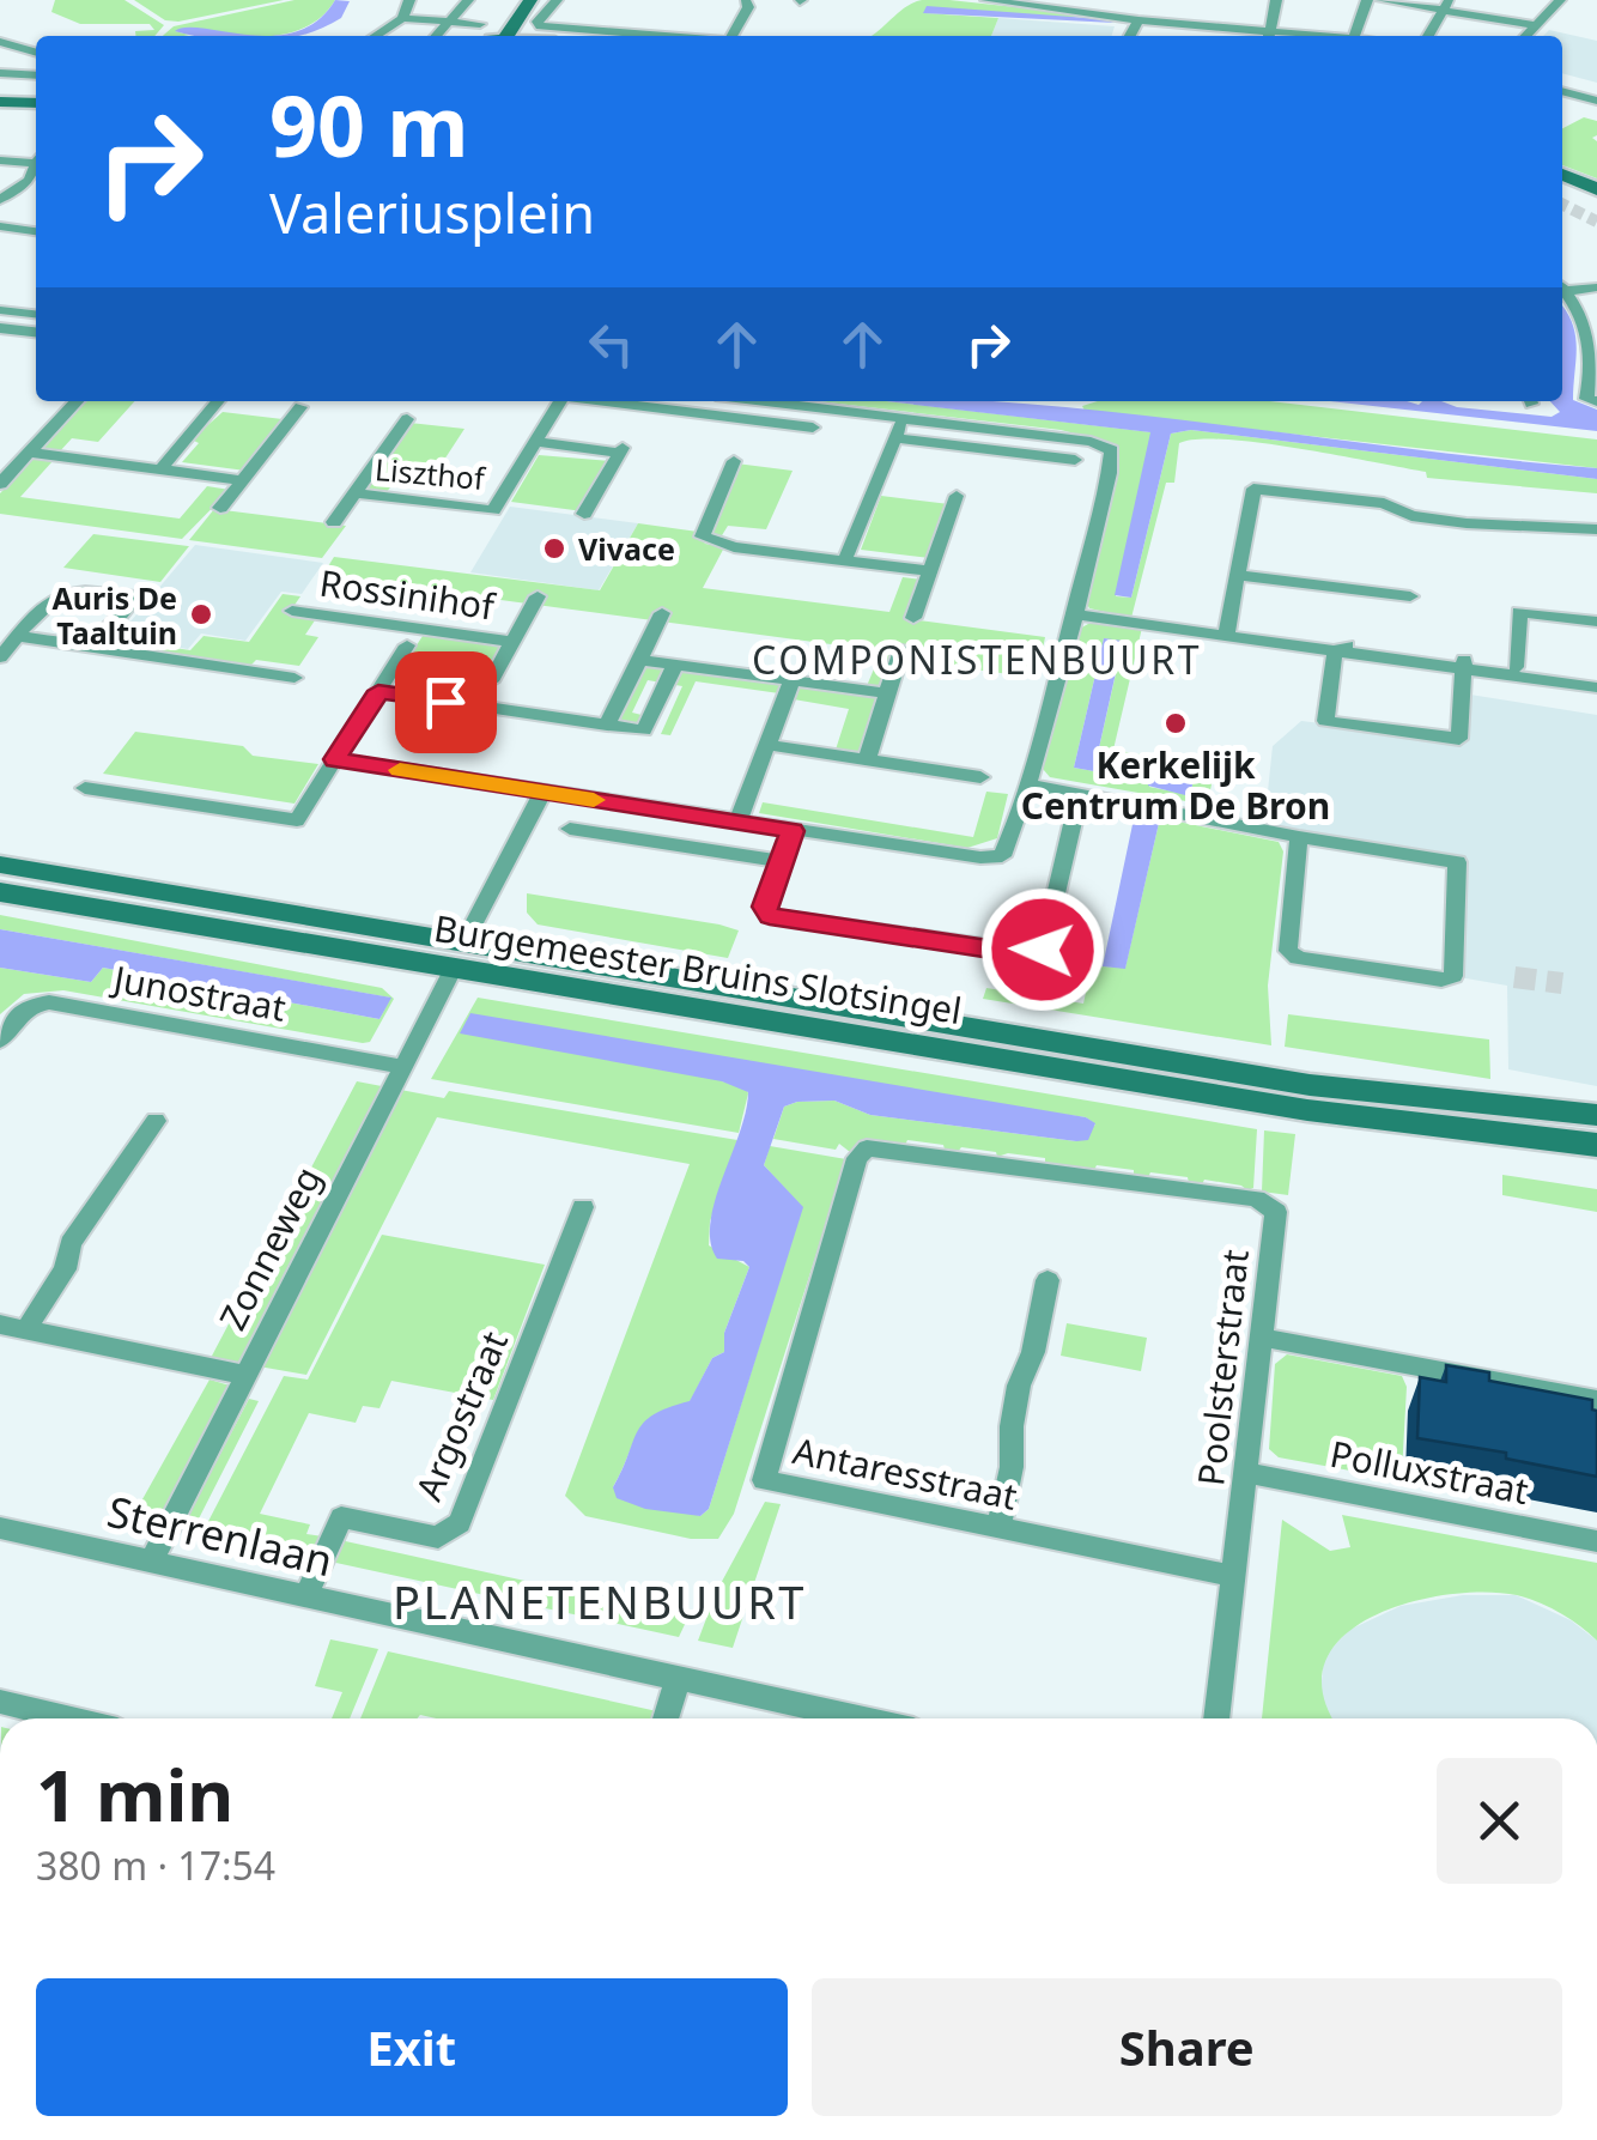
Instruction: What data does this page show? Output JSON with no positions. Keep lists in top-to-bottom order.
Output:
{
  "streets": {
    "main road": ["Burgemeester Bruins Slotsingel"],
    "street": [
      "Liszthof",
      "Rossinihof",
      "Junostraat",
      "Zonneweg",
      "Poolsterstraat",
      "Argostraat",
      "Polluxstraat",
      "Antaresstraat",
      "Sterrenlaan"
    ]
  },
  "crossings": [
    ["Burgemeester Bruins Slotsingel", "Zonneweg"],
    ["Junostraat", "Zonneweg"],
    ["Zonneweg", "Sterrenlaan"],
    ["Poolsterstraat", "Polluxstraat"],
    ["Poolsterstraat", "Antaresstraat"],
    ["Argostraat", "Sterrenlaan"]
  ],
  "districts": ["COMPONISTENBUURT", "PLANETENBUURT"],
  "places": ["Vivace", "Auris De Taaltuin", "Kerkelijk Centrum De Bron"],
  "page": {
    "turn": ["90 m", "Valeriusplein"],
    "heading": ["1 min", "380 m · 17:54"],
    "buttons": ["Exit", "Share"]
  }
}
